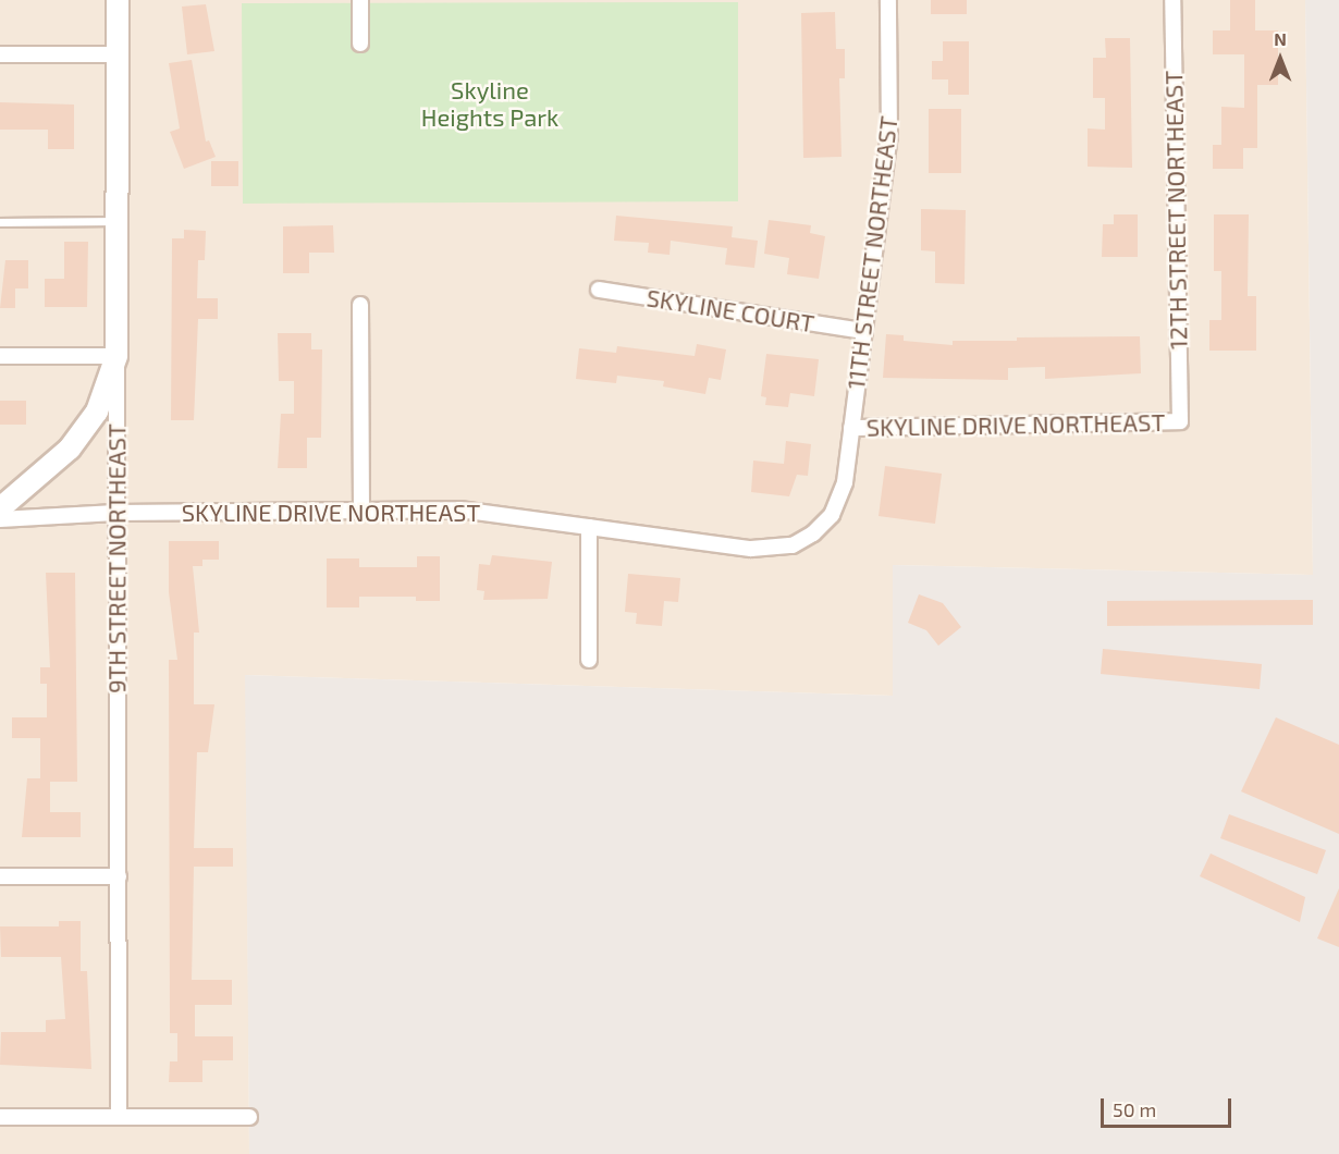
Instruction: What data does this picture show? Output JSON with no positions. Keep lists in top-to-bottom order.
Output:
{
  "streets": {
    "street": [
      "12TH STREET NORTHEAST",
      "11TH STREET NORTHEAST",
      "SKYLINE COURT",
      "SKYLINE DRIVE NORTHEAST",
      "9TH STREET NORTHEAST"
    ]
  },
  "crossings": [
    ["12TH STREET NORTHEAST", "SKYLINE DRIVE NORTHEAST"],
    ["11TH STREET NORTHEAST", "SKYLINE COURT"],
    ["11TH STREET NORTHEAST", "SKYLINE DRIVE NORTHEAST"],
    ["SKYLINE DRIVE NORTHEAST", "9TH STREET NORTHEAST"]
  ],
  "parks": ["Skyline Heights Park"],
  "scale_bar": "50 m",
  "north": "top"
}
